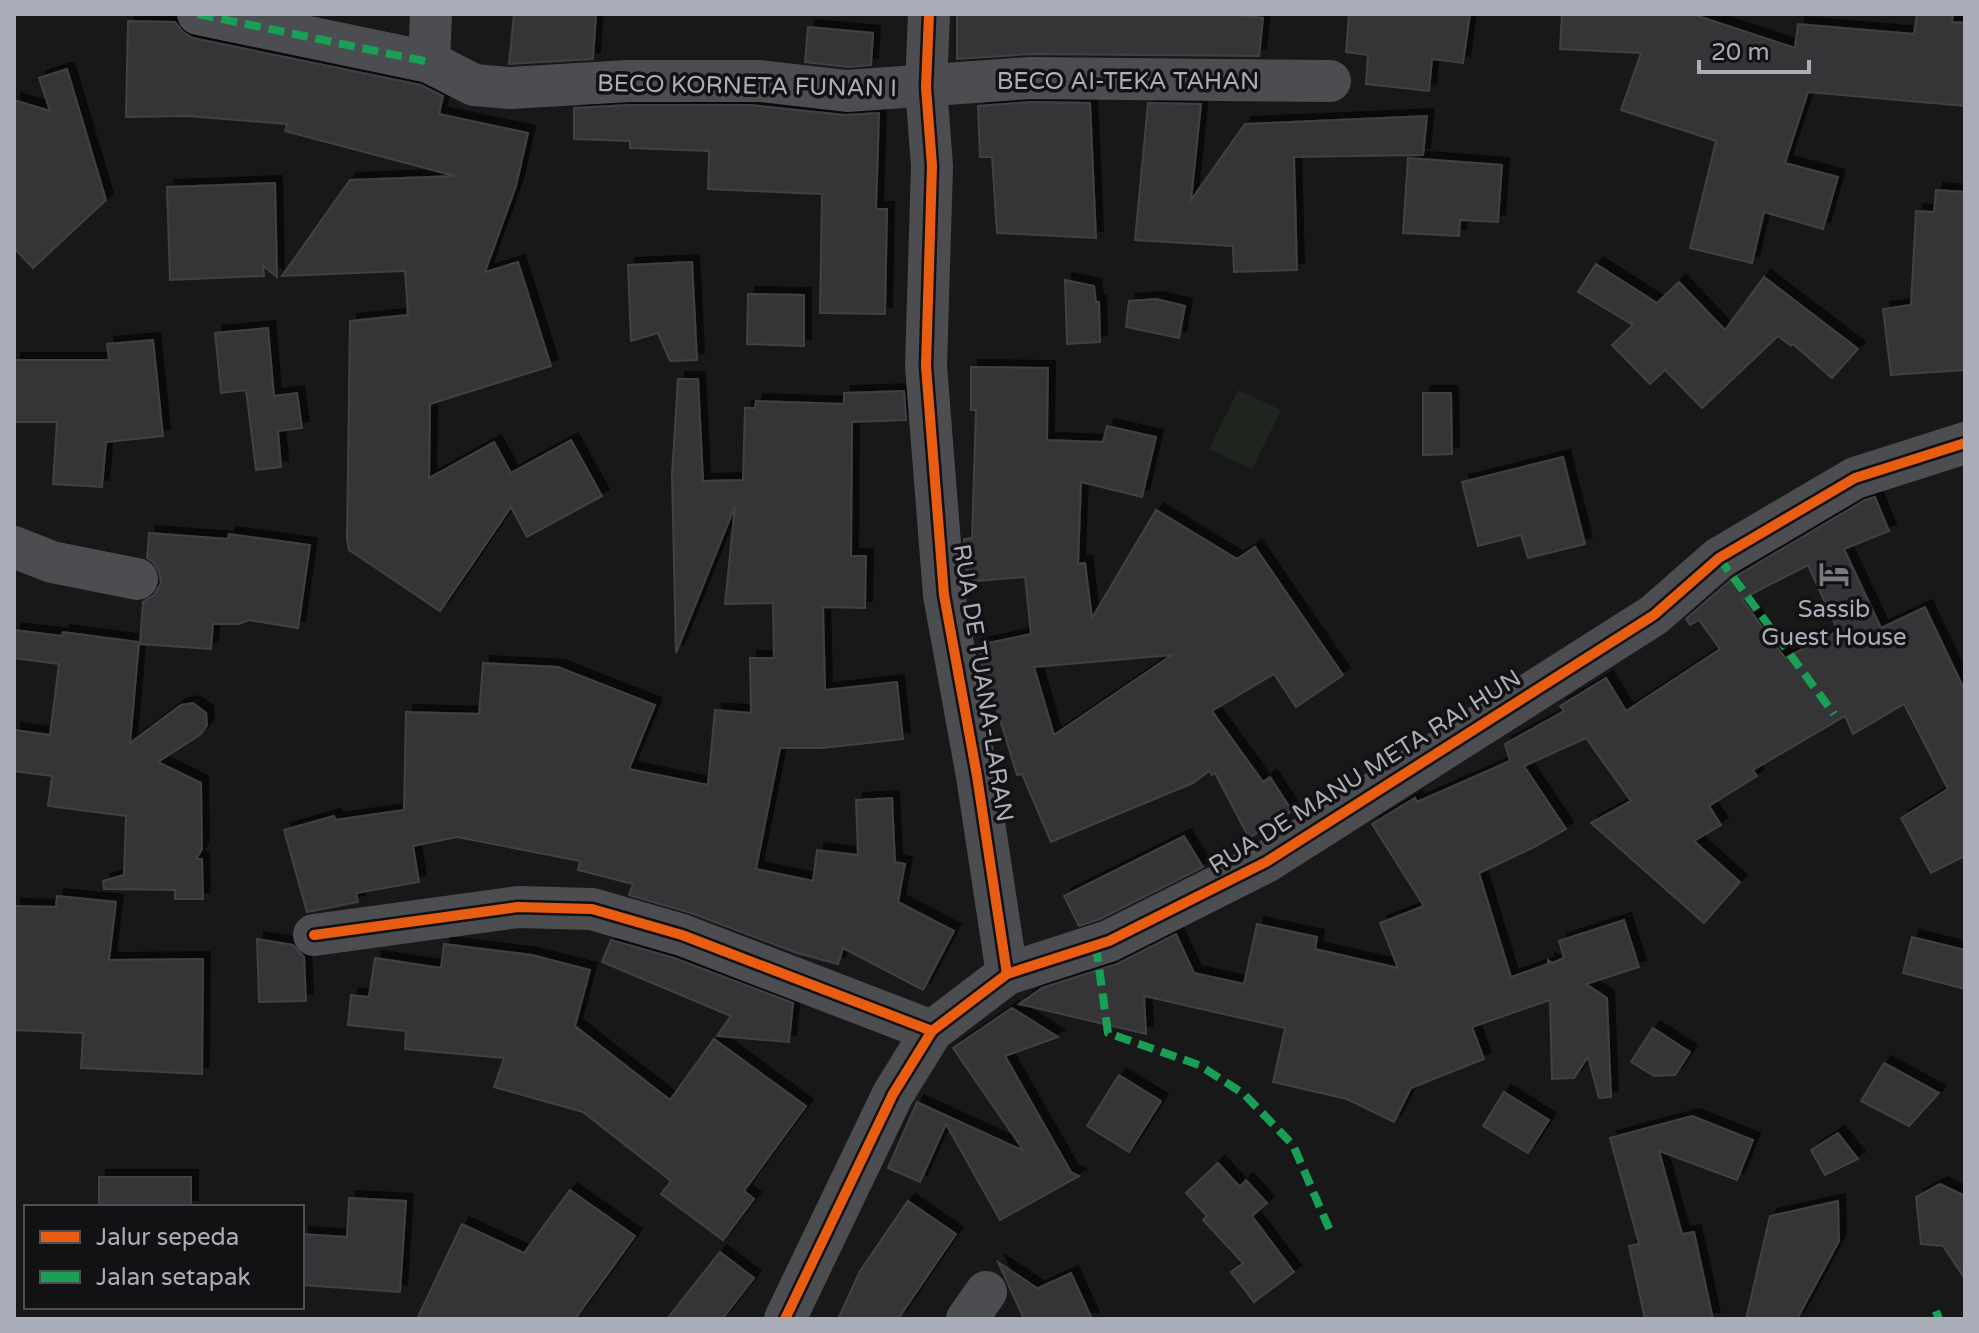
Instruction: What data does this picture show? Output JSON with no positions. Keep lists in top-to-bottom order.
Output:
{
  "streets": {
    "street": [
      "BECO AI-TEKA TAHAN",
      "BECO KORNETA FUNAN I",
      "RUA DE TUANA-LARAN",
      "RUA DE MANU META RAI HUN"
    ]
  },
  "crossings": [
    ["BECO AI-TEKA TAHAN", "BECO KORNETA FUNAN I"],
    ["BECO AI-TEKA TAHAN", "RUA DE TUANA-LARAN"],
    ["BECO KORNETA FUNAN I", "RUA DE TUANA-LARAN"],
    ["RUA DE TUANA-LARAN", "RUA DE MANU META RAI HUN"]
  ],
  "places": {
    "hotel": ["Sassib Guest House"]
  },
  "legend": ["Jalur sepeda", "Jalan setapak"],
  "scale_bar": "20 m"
}
